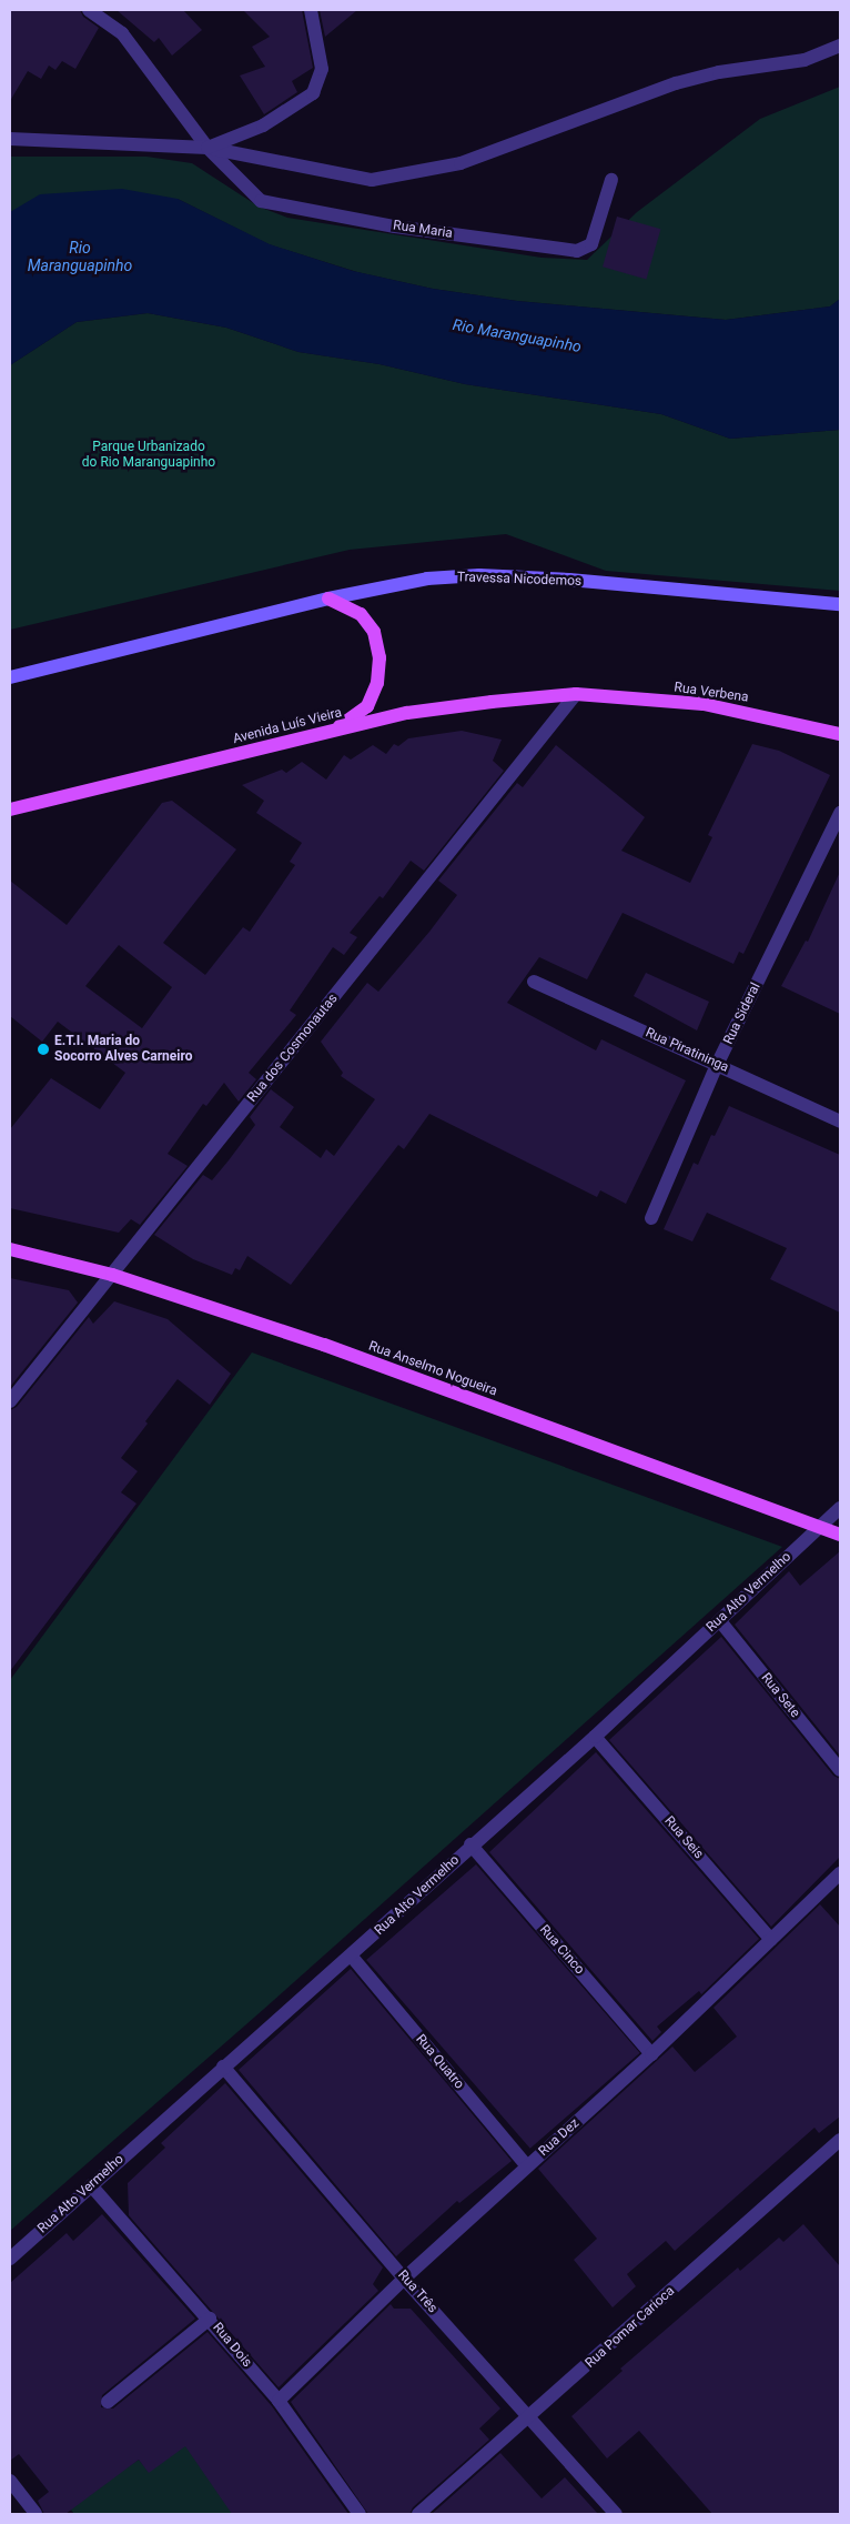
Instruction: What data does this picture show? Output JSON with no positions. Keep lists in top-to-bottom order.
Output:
{
  "streets": {
    "main road": [
      "Travessa Nicodemos",
      "Rua Verbena",
      "Avenida Luís Vieira",
      "Rua Anselmo Nogueira"
    ],
    "street": [
      "Rua Maria",
      "Rua Sideral",
      "Rua dos Cosmonautas",
      "Rua Piratininga",
      "Rua Alto Vermelho",
      "Rua Sete",
      "Rua Seis",
      "Rua Cinco",
      "Rua Quatro",
      "Rua Dez",
      "Rua Três",
      "Rua Pomar Carioca",
      "Rua Dois"
    ]
  },
  "crossings": [
    ["Rua Verbena", "Avenida Luís Vieira"],
    ["Rua Verbena", "Rua dos Cosmonautas"],
    ["Avenida Luís Vieira", "Rua dos Cosmonautas"],
    ["Rua Sideral", "Rua Piratininga"],
    ["Rua dos Cosmonautas", "Rua Anselmo Nogueira"],
    ["Rua Anselmo Nogueira", "Rua Alto Vermelho"],
    ["Rua Alto Vermelho", "Rua Sete"],
    ["Rua Alto Vermelho", "Rua Seis"],
    ["Rua Alto Vermelho", "Rua Cinco"],
    ["Rua Alto Vermelho", "Rua Quatro"],
    ["Rua Alto Vermelho", "Rua Três"],
    ["Rua Alto Vermelho", "Rua Dois"],
    ["Rua Seis", "Rua Dez"],
    ["Rua Cinco", "Rua Dez"],
    ["Rua Quatro", "Rua Dez"],
    ["Rua Dez", "Rua Três"],
    ["Rua Dez", "Rua Dois"],
    ["Rua Três", "Rua Pomar Carioca"]
  ],
  "water": ["Rio Maranguapinho"],
  "parks": ["Parque Urbanizado do Rio Maranguapinho"],
  "places": ["E.T.I. Maria do Socorro Alves Carneiro"]
}
